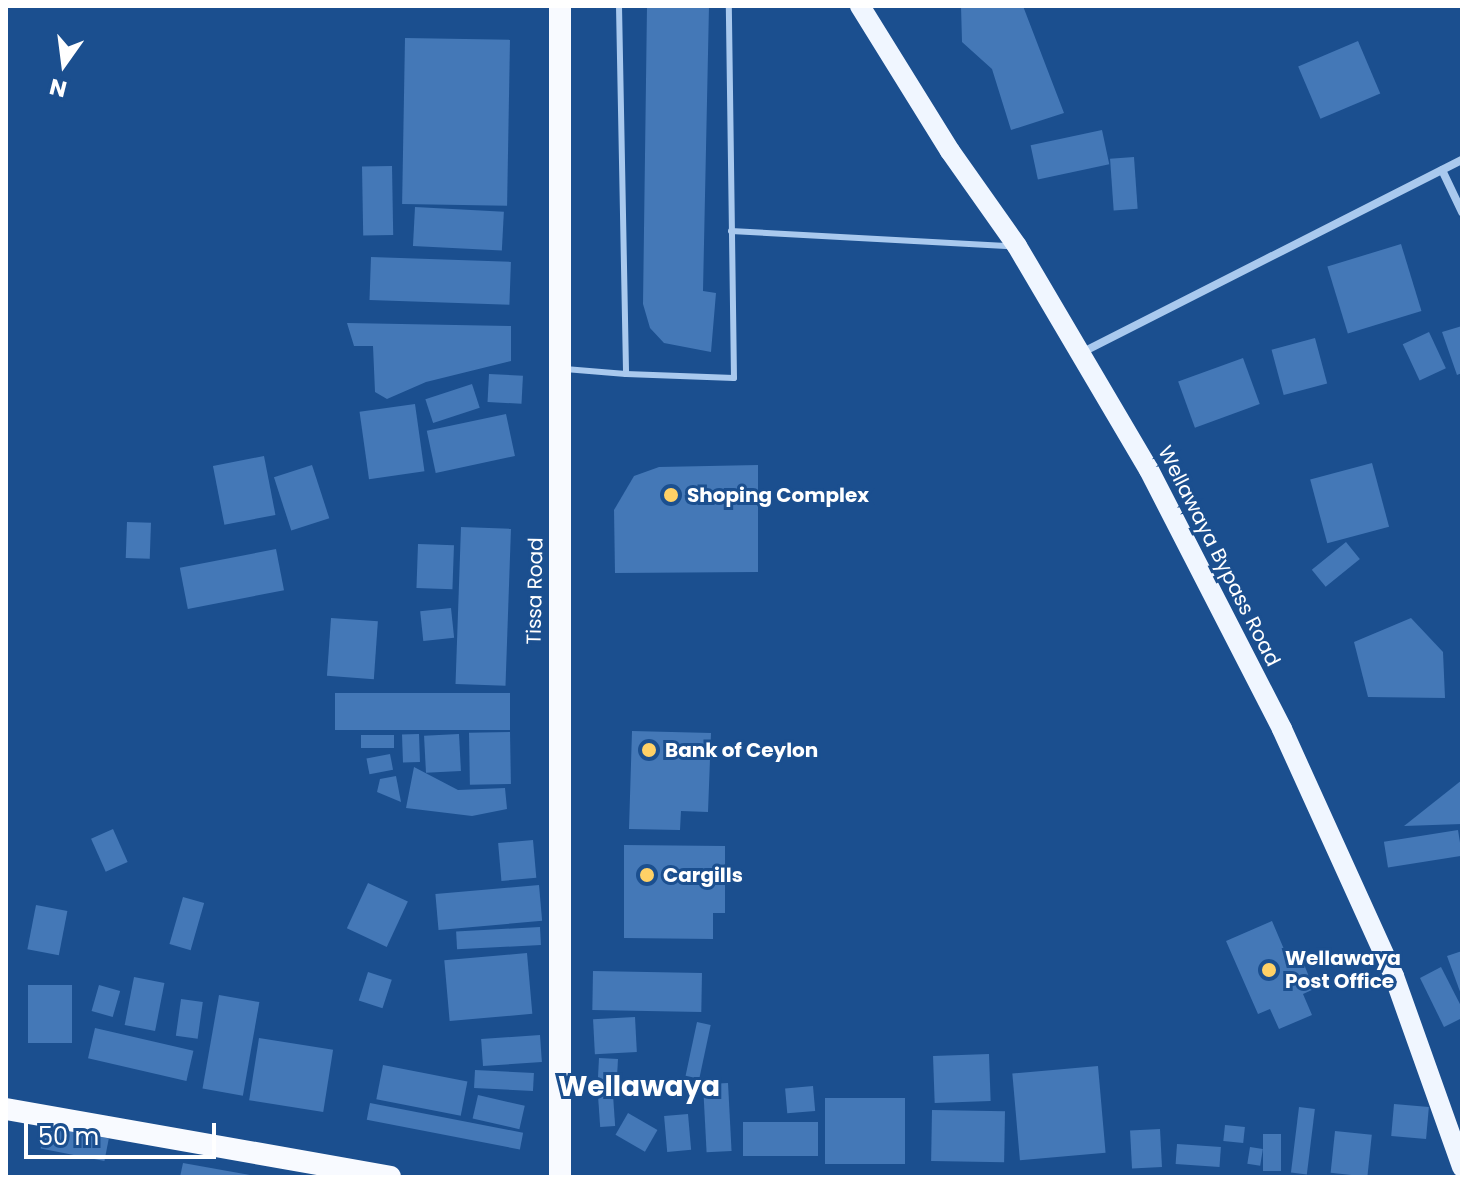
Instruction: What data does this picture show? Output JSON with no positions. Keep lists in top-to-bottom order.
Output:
{
  "streets": {
    "highway": ["Tissa Road"],
    "main road": ["Wellawaya Bypass Road"]
  },
  "districts": ["Wellawaya"],
  "places": [
    "Shoping Complex",
    "Bank of Ceylon",
    "Cargills",
    "Wellawaya Post Office"
  ],
  "scale_bar": "50 m",
  "north": "bottom"
}
